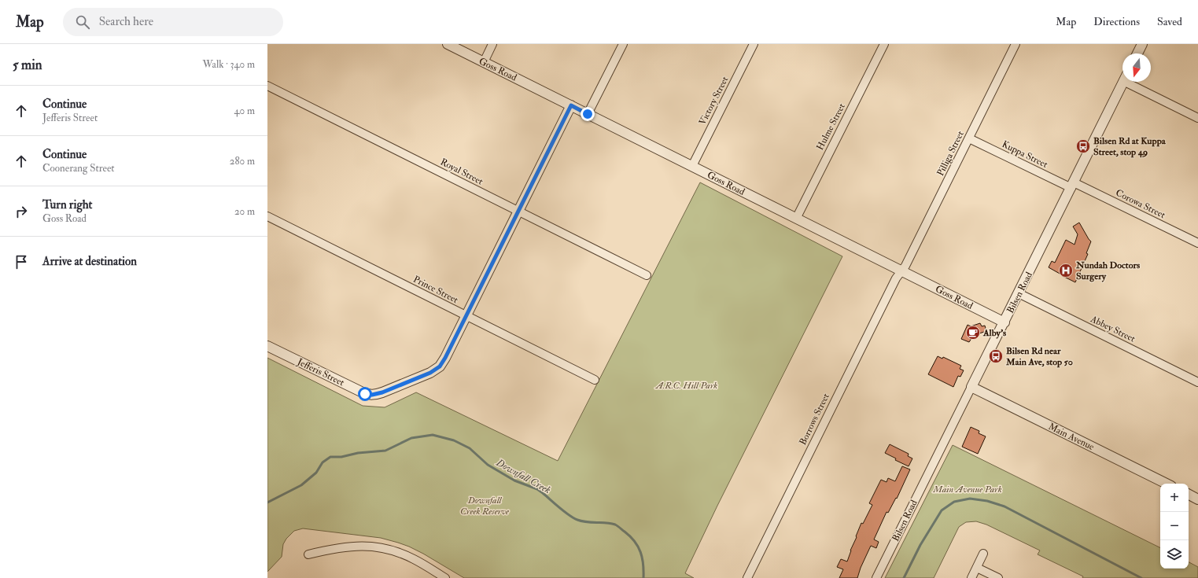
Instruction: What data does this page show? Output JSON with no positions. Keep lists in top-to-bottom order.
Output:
{
  "streets": {
    "street": [
      "Goss Road",
      "Victory Street",
      "Hulme Street",
      "Pilliga Street",
      "Kuppa Street",
      "Royal Street",
      "Corowa Street",
      "Prince Street",
      "Bilsen Road",
      "Abbey Street",
      "Jefferis Street",
      "Borrows Street",
      "Main Avenue"
    ]
  },
  "crossings": [
    ["Goss Road", "Victory Street"],
    ["Goss Road", "Hulme Street"],
    ["Goss Road", "Pilliga Street"],
    ["Goss Road", "Bilsen Road"],
    ["Goss Road", "Jefferis Street"],
    ["Goss Road", "Borrows Street"],
    ["Pilliga Street", "Kuppa Street"],
    ["Pilliga Street", "Borrows Street"],
    ["Kuppa Street", "Corowa Street"],
    ["Kuppa Street", "Bilsen Road"],
    ["Royal Street", "Jefferis Street"],
    ["Corowa Street", "Bilsen Road"],
    ["Prince Street", "Jefferis Street"],
    ["Bilsen Road", "Abbey Street"],
    ["Bilsen Road", "Main Avenue"]
  ],
  "water": ["Downfall Creek"],
  "parks": ["A.R.C. Hill Park", "Main Avenue Park", "Downfall Creek Reserve"],
  "places": {
    "bus stop": ["Bilsen Rd at Kuppa Street, stop 49", "Bilsen Rd near Main Ave, stop 50"],
    "hospital": ["Nundah Doctors Surgery"],
    "cafe": ["Alby's"]
  },
  "north": "bottom",
  "page": {
    "header": "Map",
    "search": "Search here",
    "nav": ["Map", "Directions", "Saved"],
    "heading": ["5 min", "Walk · 340 m"],
    "list": [
      ["Continue", "Jefferis Street", "40 m"],
      ["Continue", "Coonerang Street", "280 m"],
      ["Turn right", "Goss Road", "20 m"],
      "Arrive at destination"
    ],
    "map_buttons": ["+", "−"]
  }
}
